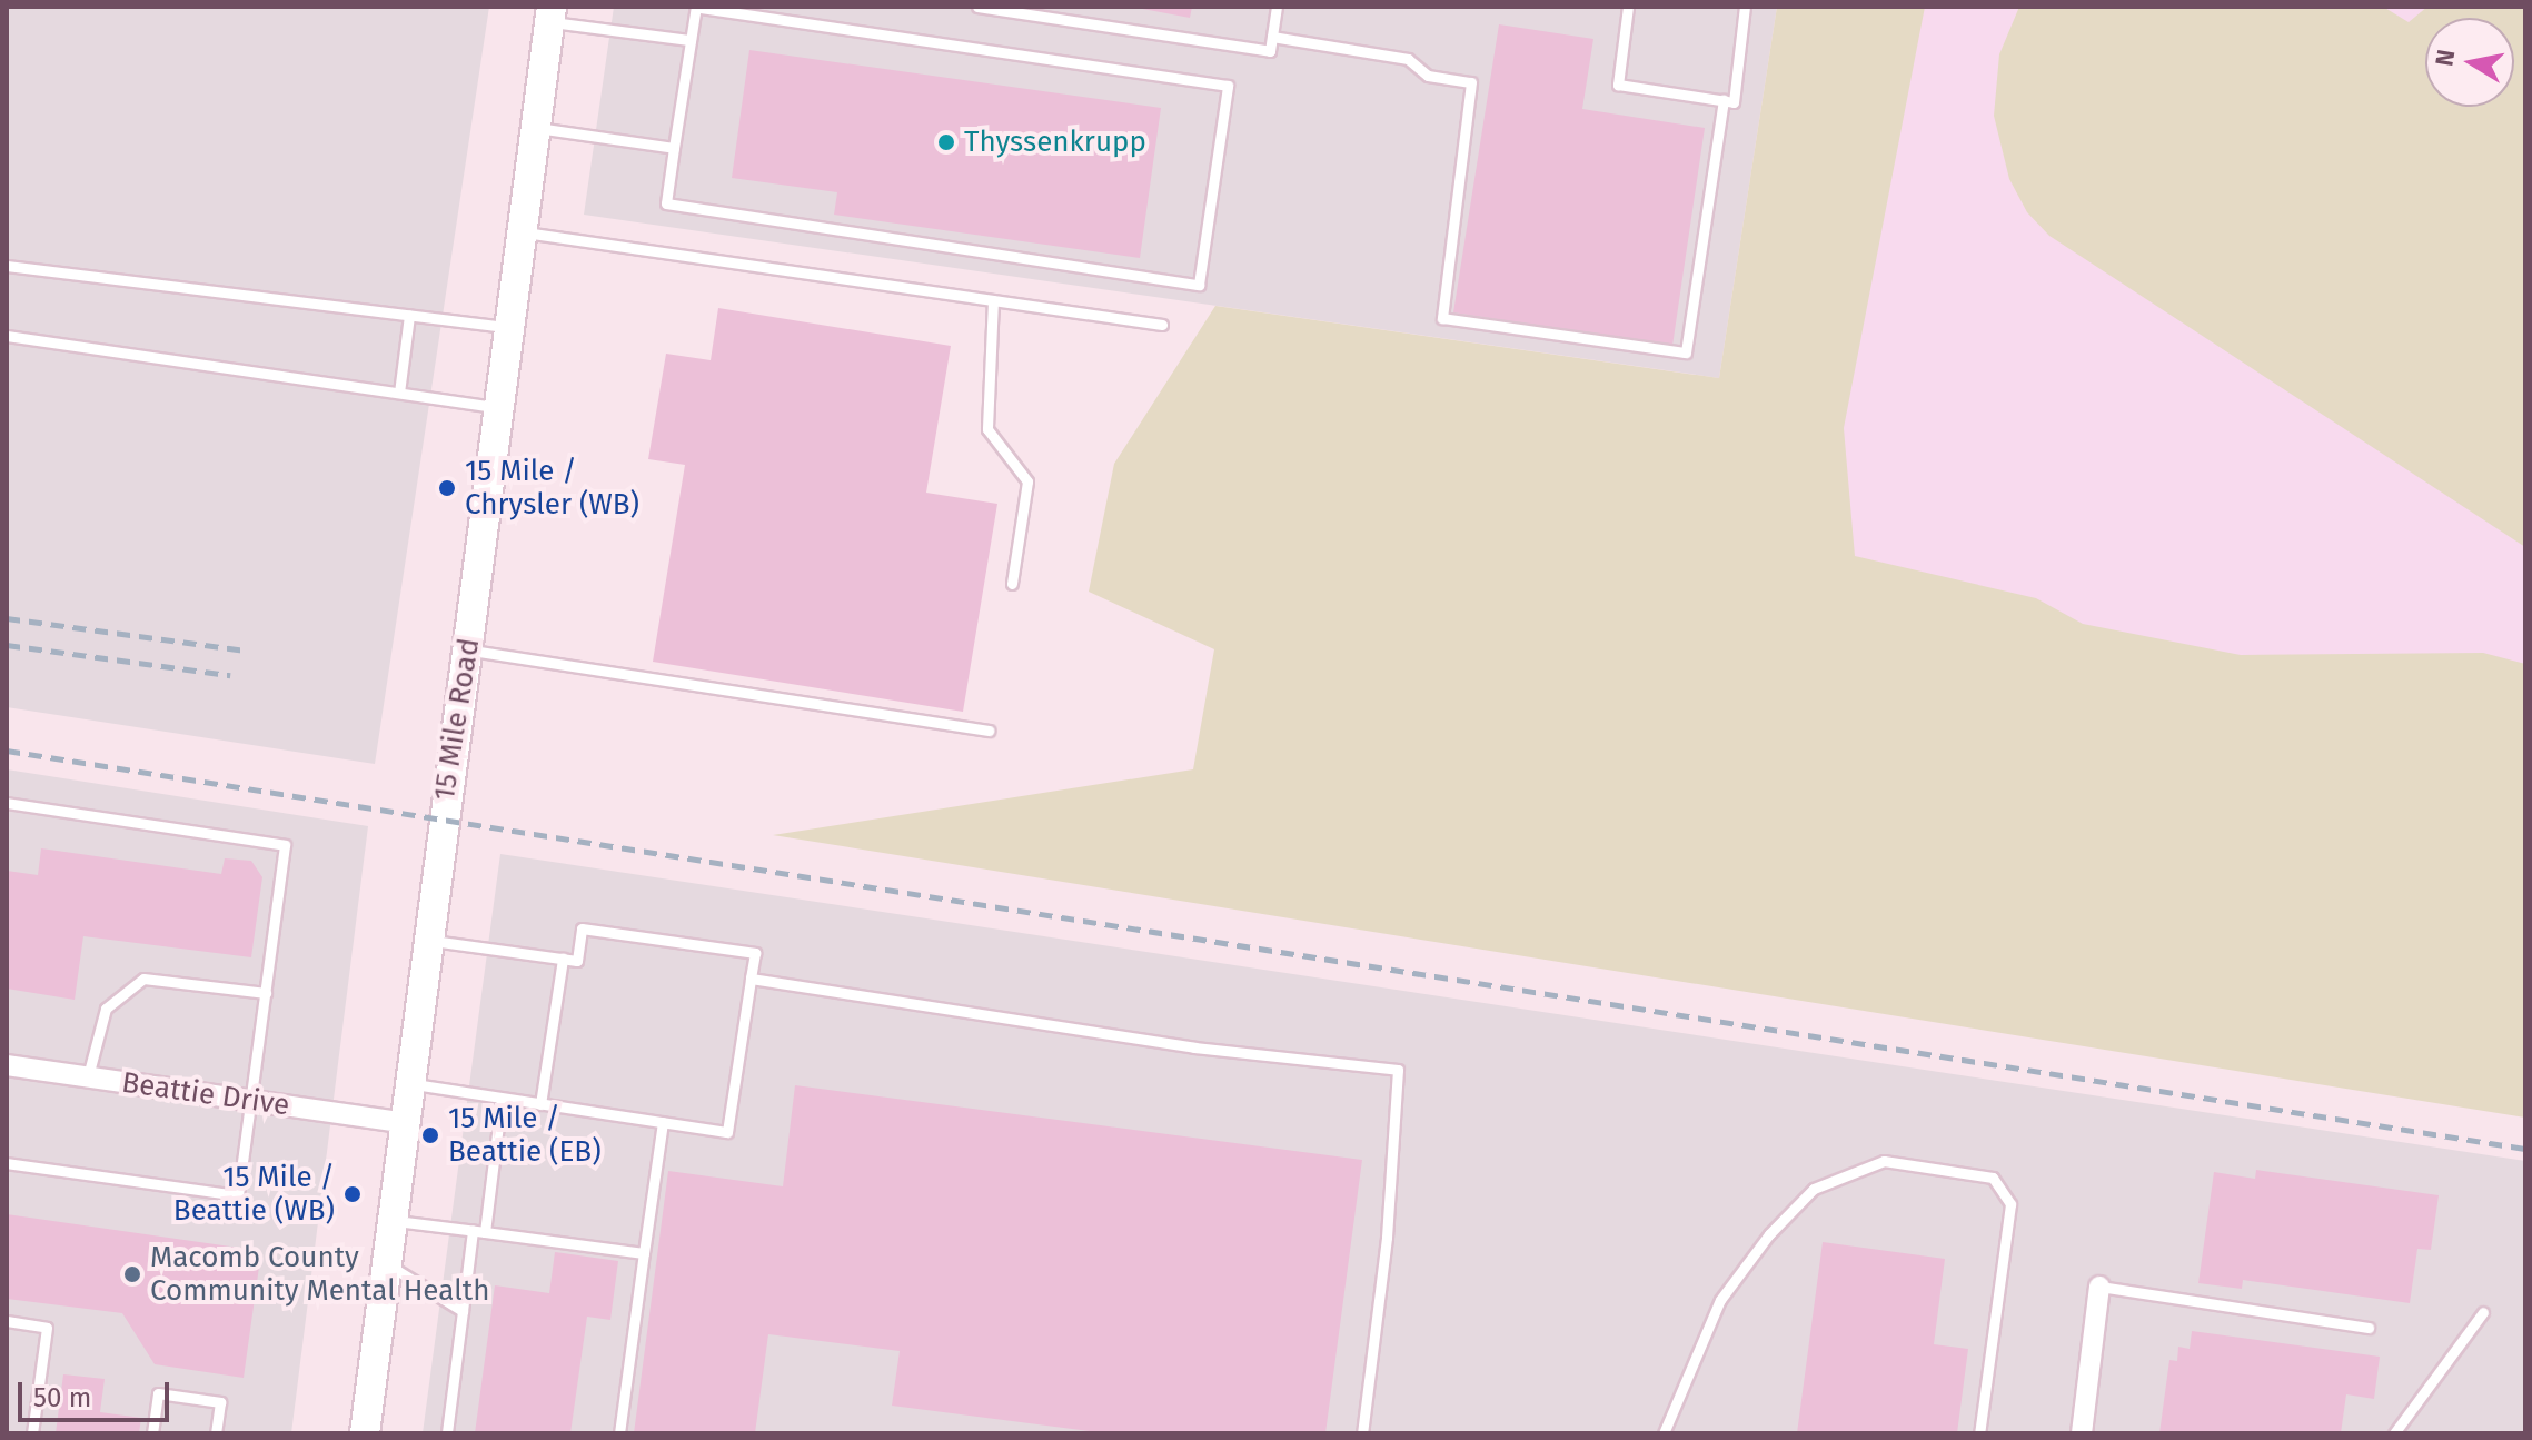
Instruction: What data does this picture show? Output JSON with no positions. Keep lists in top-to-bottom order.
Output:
{
  "streets": {
    "main road": ["15 Mile Road"],
    "street": ["Beattie Drive"]
  },
  "crossings": [
    ["15 Mile Road", "Beattie Drive"]
  ],
  "places": [
    "Thyssenkrupp",
    "15 Mile / Chrysler (WB)",
    "15 Mile / Beattie (EB)",
    "15 Mile / Beattie (WB)",
    "Macomb County Community Mental Health"
  ],
  "scale_bar": "50 m",
  "north": "left"
}
